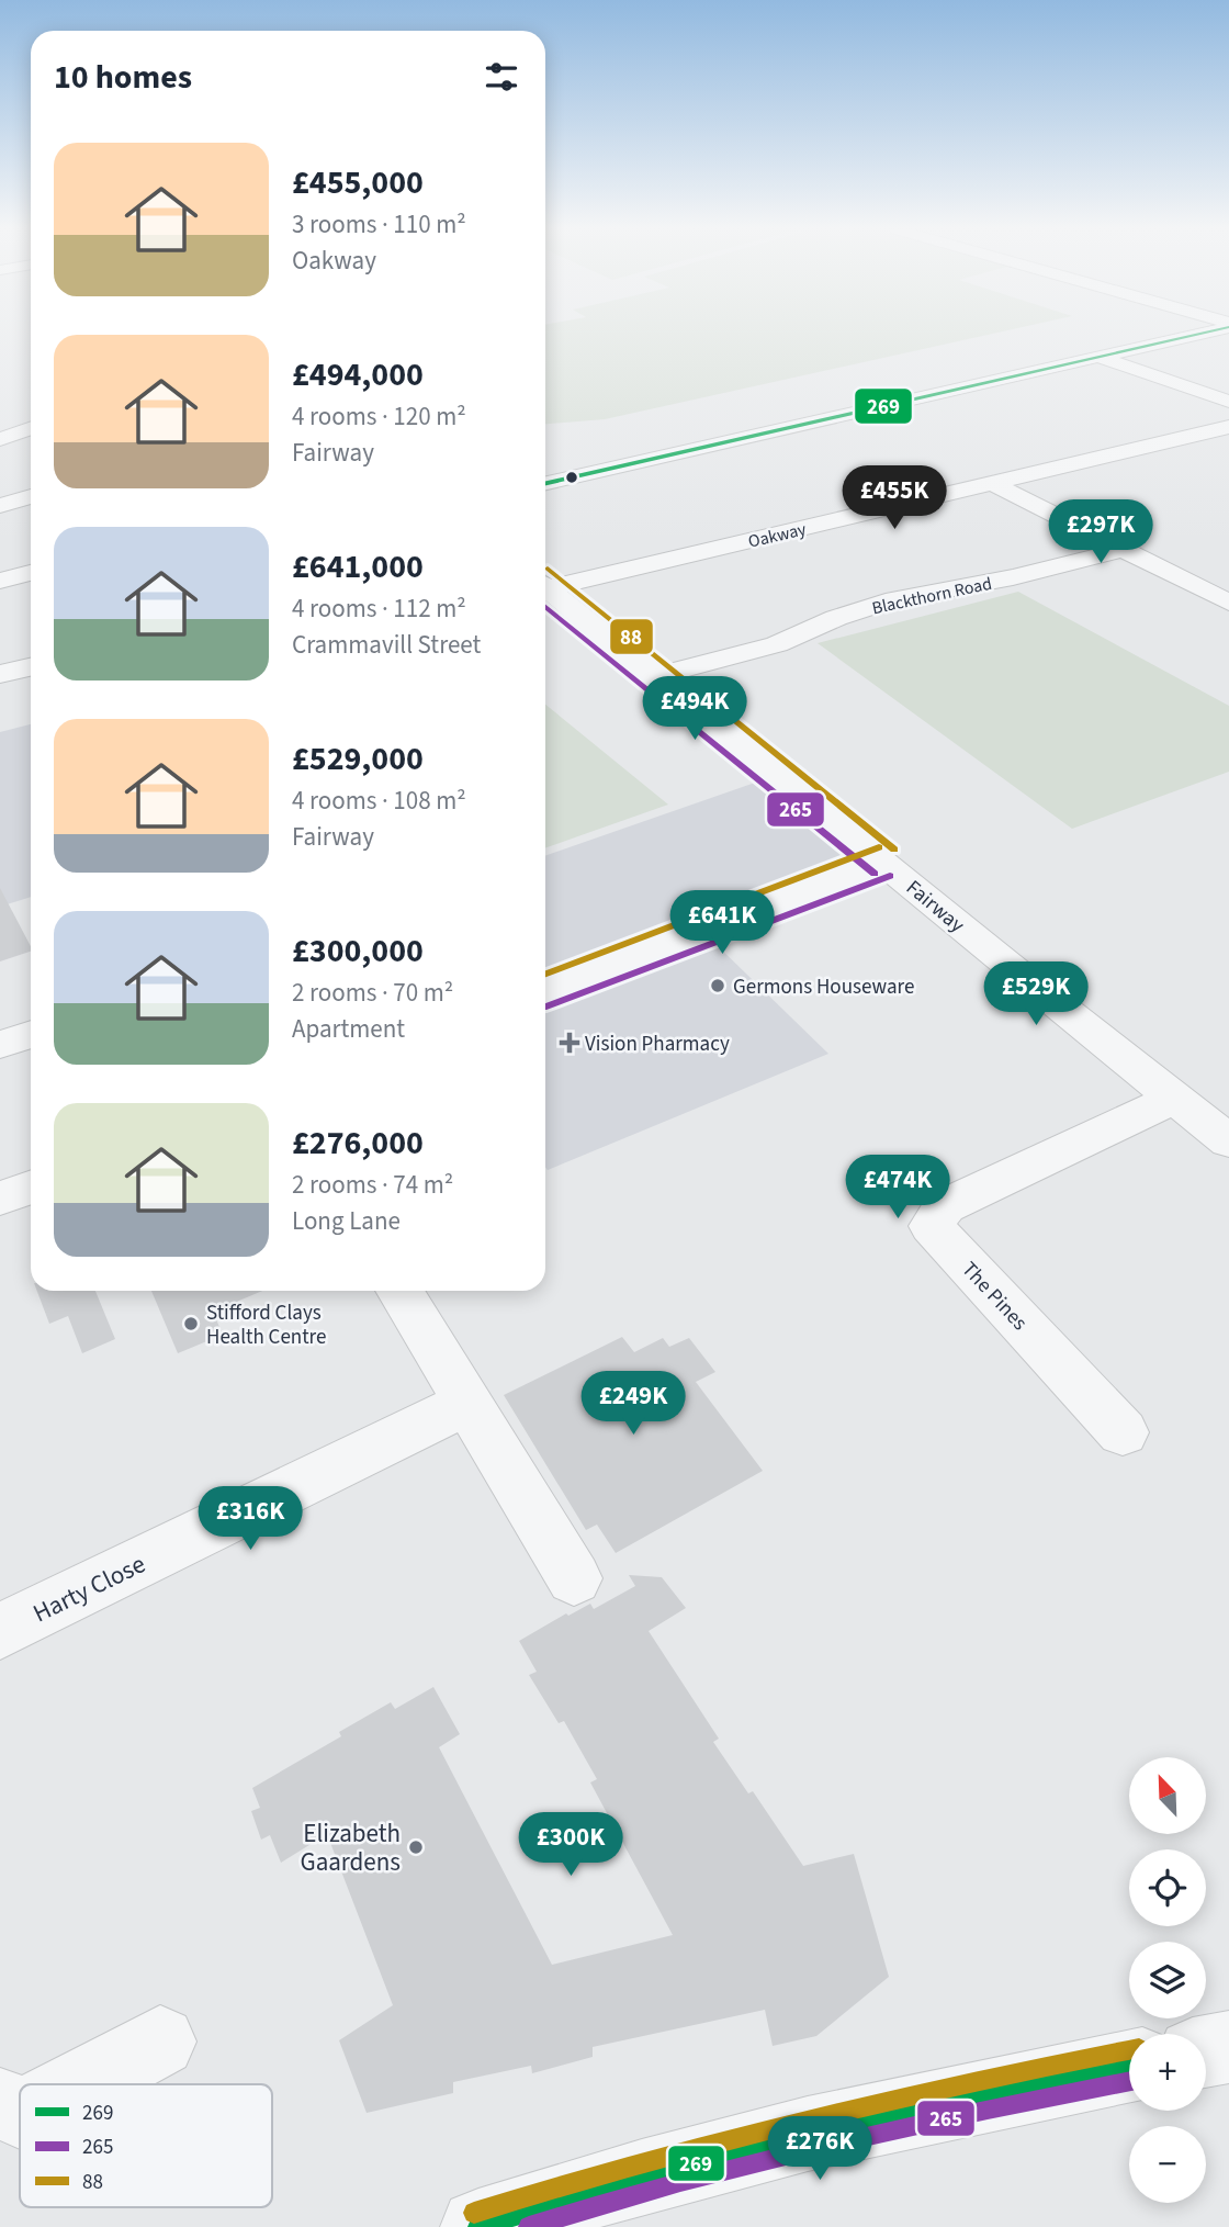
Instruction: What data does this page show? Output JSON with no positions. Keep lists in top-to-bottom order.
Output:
{
  "streets": {
    "street": [
      "Oakway",
      "Blackthorn Road",
      "Fairway",
      "The Pines",
      "Harty Close"
    ]
  },
  "crossings": [
    ["Blackthorn Road", "Fairway"],
    ["Fairway", "The Pines"]
  ],
  "places": {
    "other": ["Germons Houseware", "Stifford Clays Health Centre", "Elizabeth Gaardens"],
    "health": ["Vision Pharmacy"]
  },
  "lines": ["transit line 269", "transit line 88", "transit line 265"],
  "legend": ["269", "265", "88"],
  "north": "top left",
  "page": {
    "heading": "10 homes",
    "list": [
      {
        "name": "£455,000",
        "note": "3 rooms · 110 m² · Oakway"
      },
      {
        "name": "£494,000",
        "note": "4 rooms · 120 m² · Fairway"
      },
      {
        "name": "£641,000",
        "note": "4 rooms · 112 m² · Crammavill Street"
      },
      {
        "name": "£529,000",
        "note": "4 rooms · 108 m² · Fairway"
      },
      {
        "name": "£300,000",
        "note": "2 rooms · 70 m² · Apartment"
      },
      {
        "name": "£276,000",
        "note": "2 rooms · 74 m² · Long Lane"
      }
    ],
    "price": [
      "£455K",
      "£297K",
      "£494K",
      "£641K",
      "£529K",
      "£474K",
      "£249K",
      "£316K",
      "£300K",
      "£276K"
    ],
    "map_buttons": ["+", "−"]
  }
}
